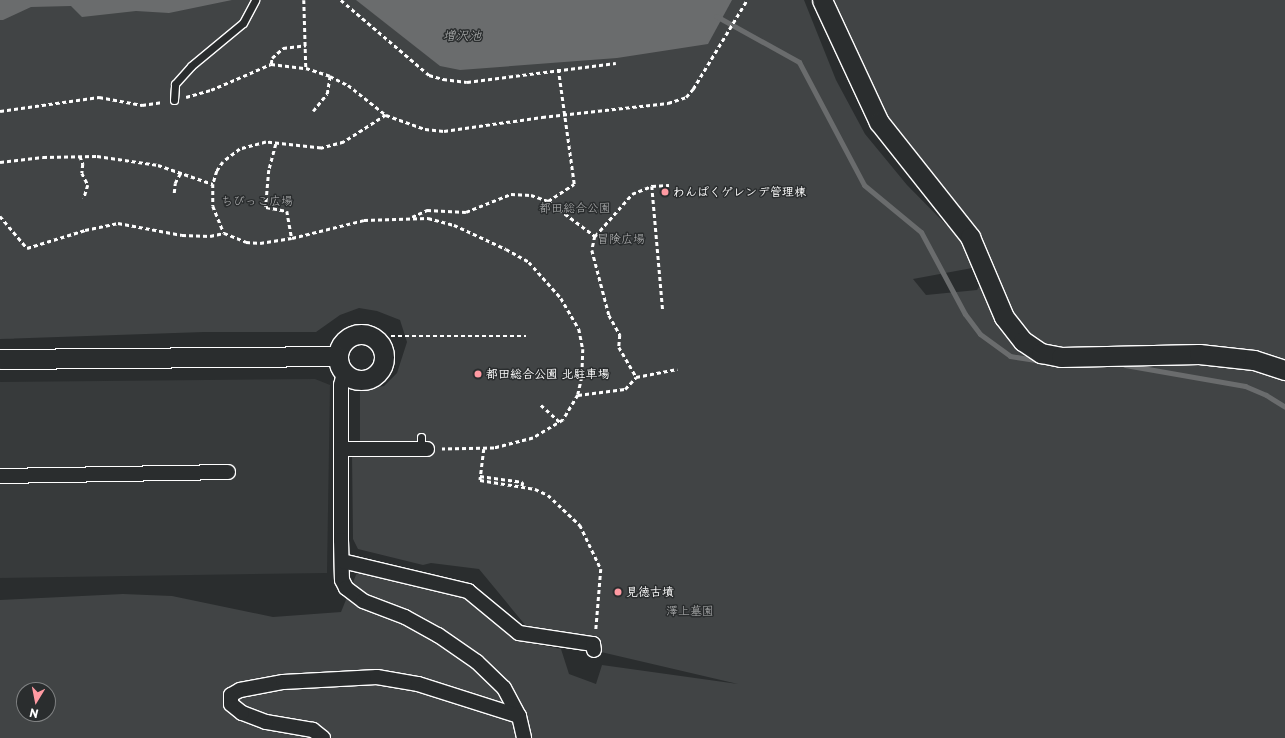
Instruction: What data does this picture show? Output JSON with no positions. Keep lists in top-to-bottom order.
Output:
{
  "water": ["増沢池"],
  "parks": [
    "ちびっこ広場",
    "都田総合公園",
    "冒険広場",
    "澤上墓園"
  ],
  "places": ["わんぱくゲレンデ管理棟", "都田総合公園 北駐車場", "見徳古墳"],
  "north": "bottom"
}
